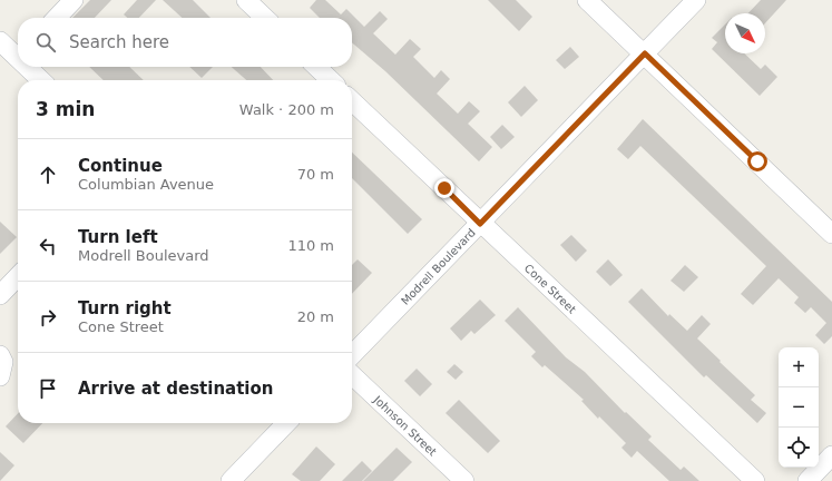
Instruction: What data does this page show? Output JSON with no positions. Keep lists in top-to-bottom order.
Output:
{
  "streets": {
    "street": ["Modrell Boulevard", "Cone Street", "Johnson Street"]
  },
  "crossings": [
    ["Modrell Boulevard", "Cone Street"]
  ],
  "north": "bottom right",
  "page": {
    "search": "Search here",
    "heading": ["3 min", "Walk · 200 m"],
    "list": [
      ["Continue", "Columbian Avenue", "70 m"],
      ["Turn left", "Modrell Boulevard", "110 m"],
      ["Turn right", "Cone Street", "20 m"],
      "Arrive at destination"
    ],
    "map_buttons": ["+", "−"]
  }
}
